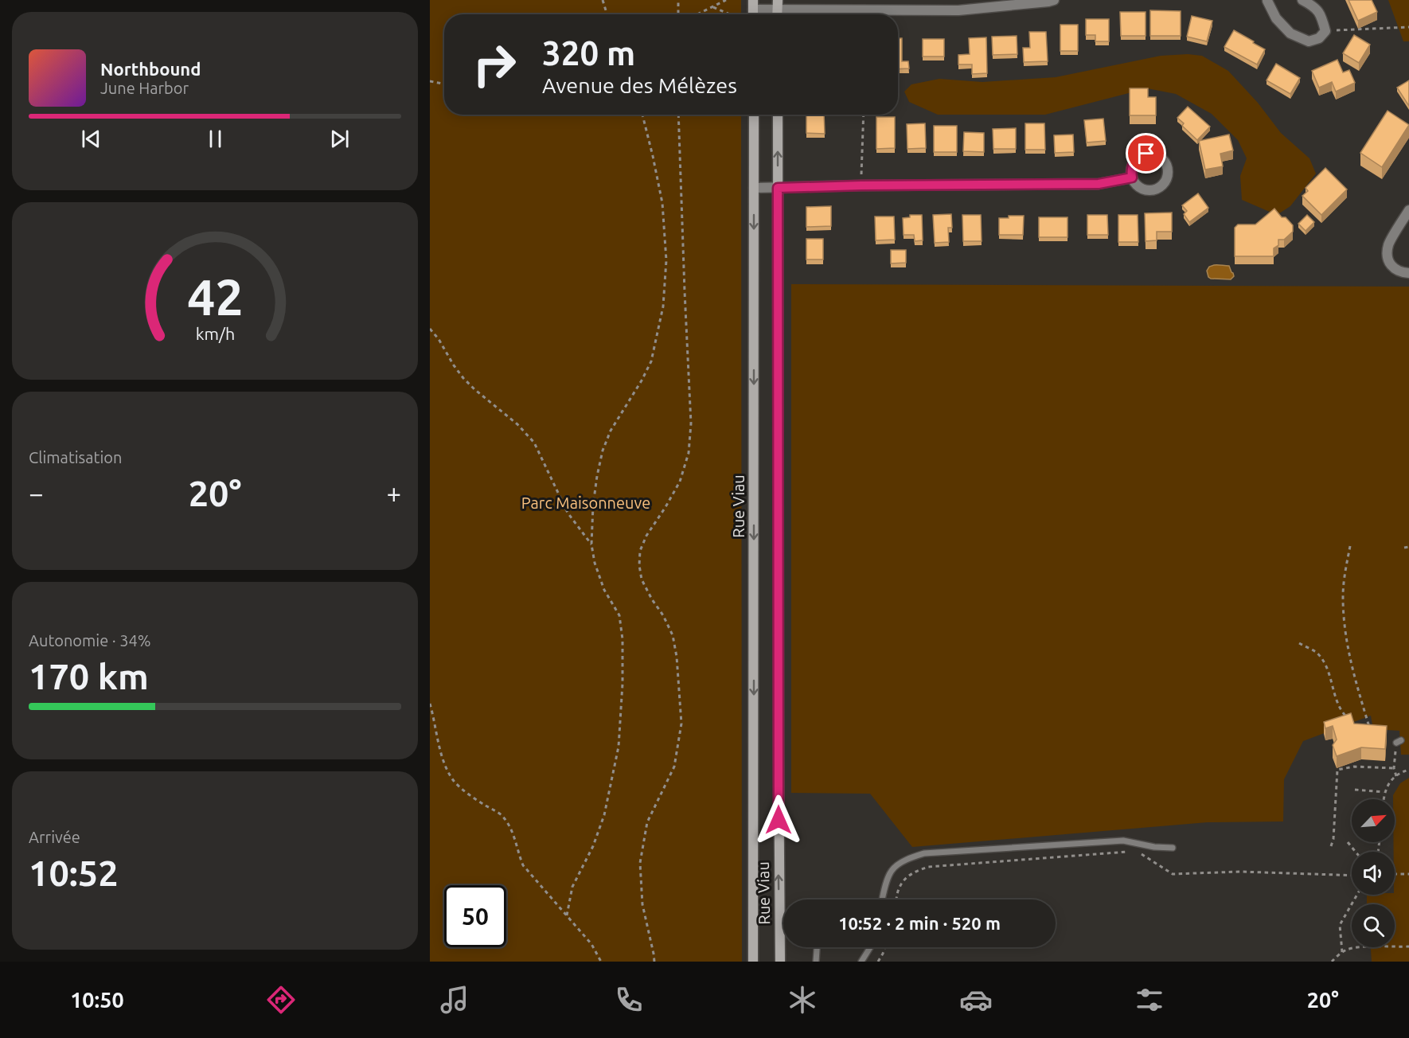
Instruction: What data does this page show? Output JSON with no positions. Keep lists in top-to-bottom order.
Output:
{
  "streets": {
    "main road": ["Rue Viau"]
  },
  "parks": ["Parc Maisonneuve"],
  "north": "top right",
  "page": {
    "turn": ["320 m", "Avenue des Mélèzes"],
    "song": ["Northbound", "June Harbor"],
    "tile": [
      "Climatisation",
      ["Autonomie · 34%", "170 km"],
      ["Arrivée", "10:52"]
    ],
    "heat": ["−", "20°", "+"],
    "limit": "50",
    "trip": "10:52 · 2 min · 520 m",
    "tabs": ["10:50", "20°"],
    "gauge": ["42", "km/h"]
  }
}
